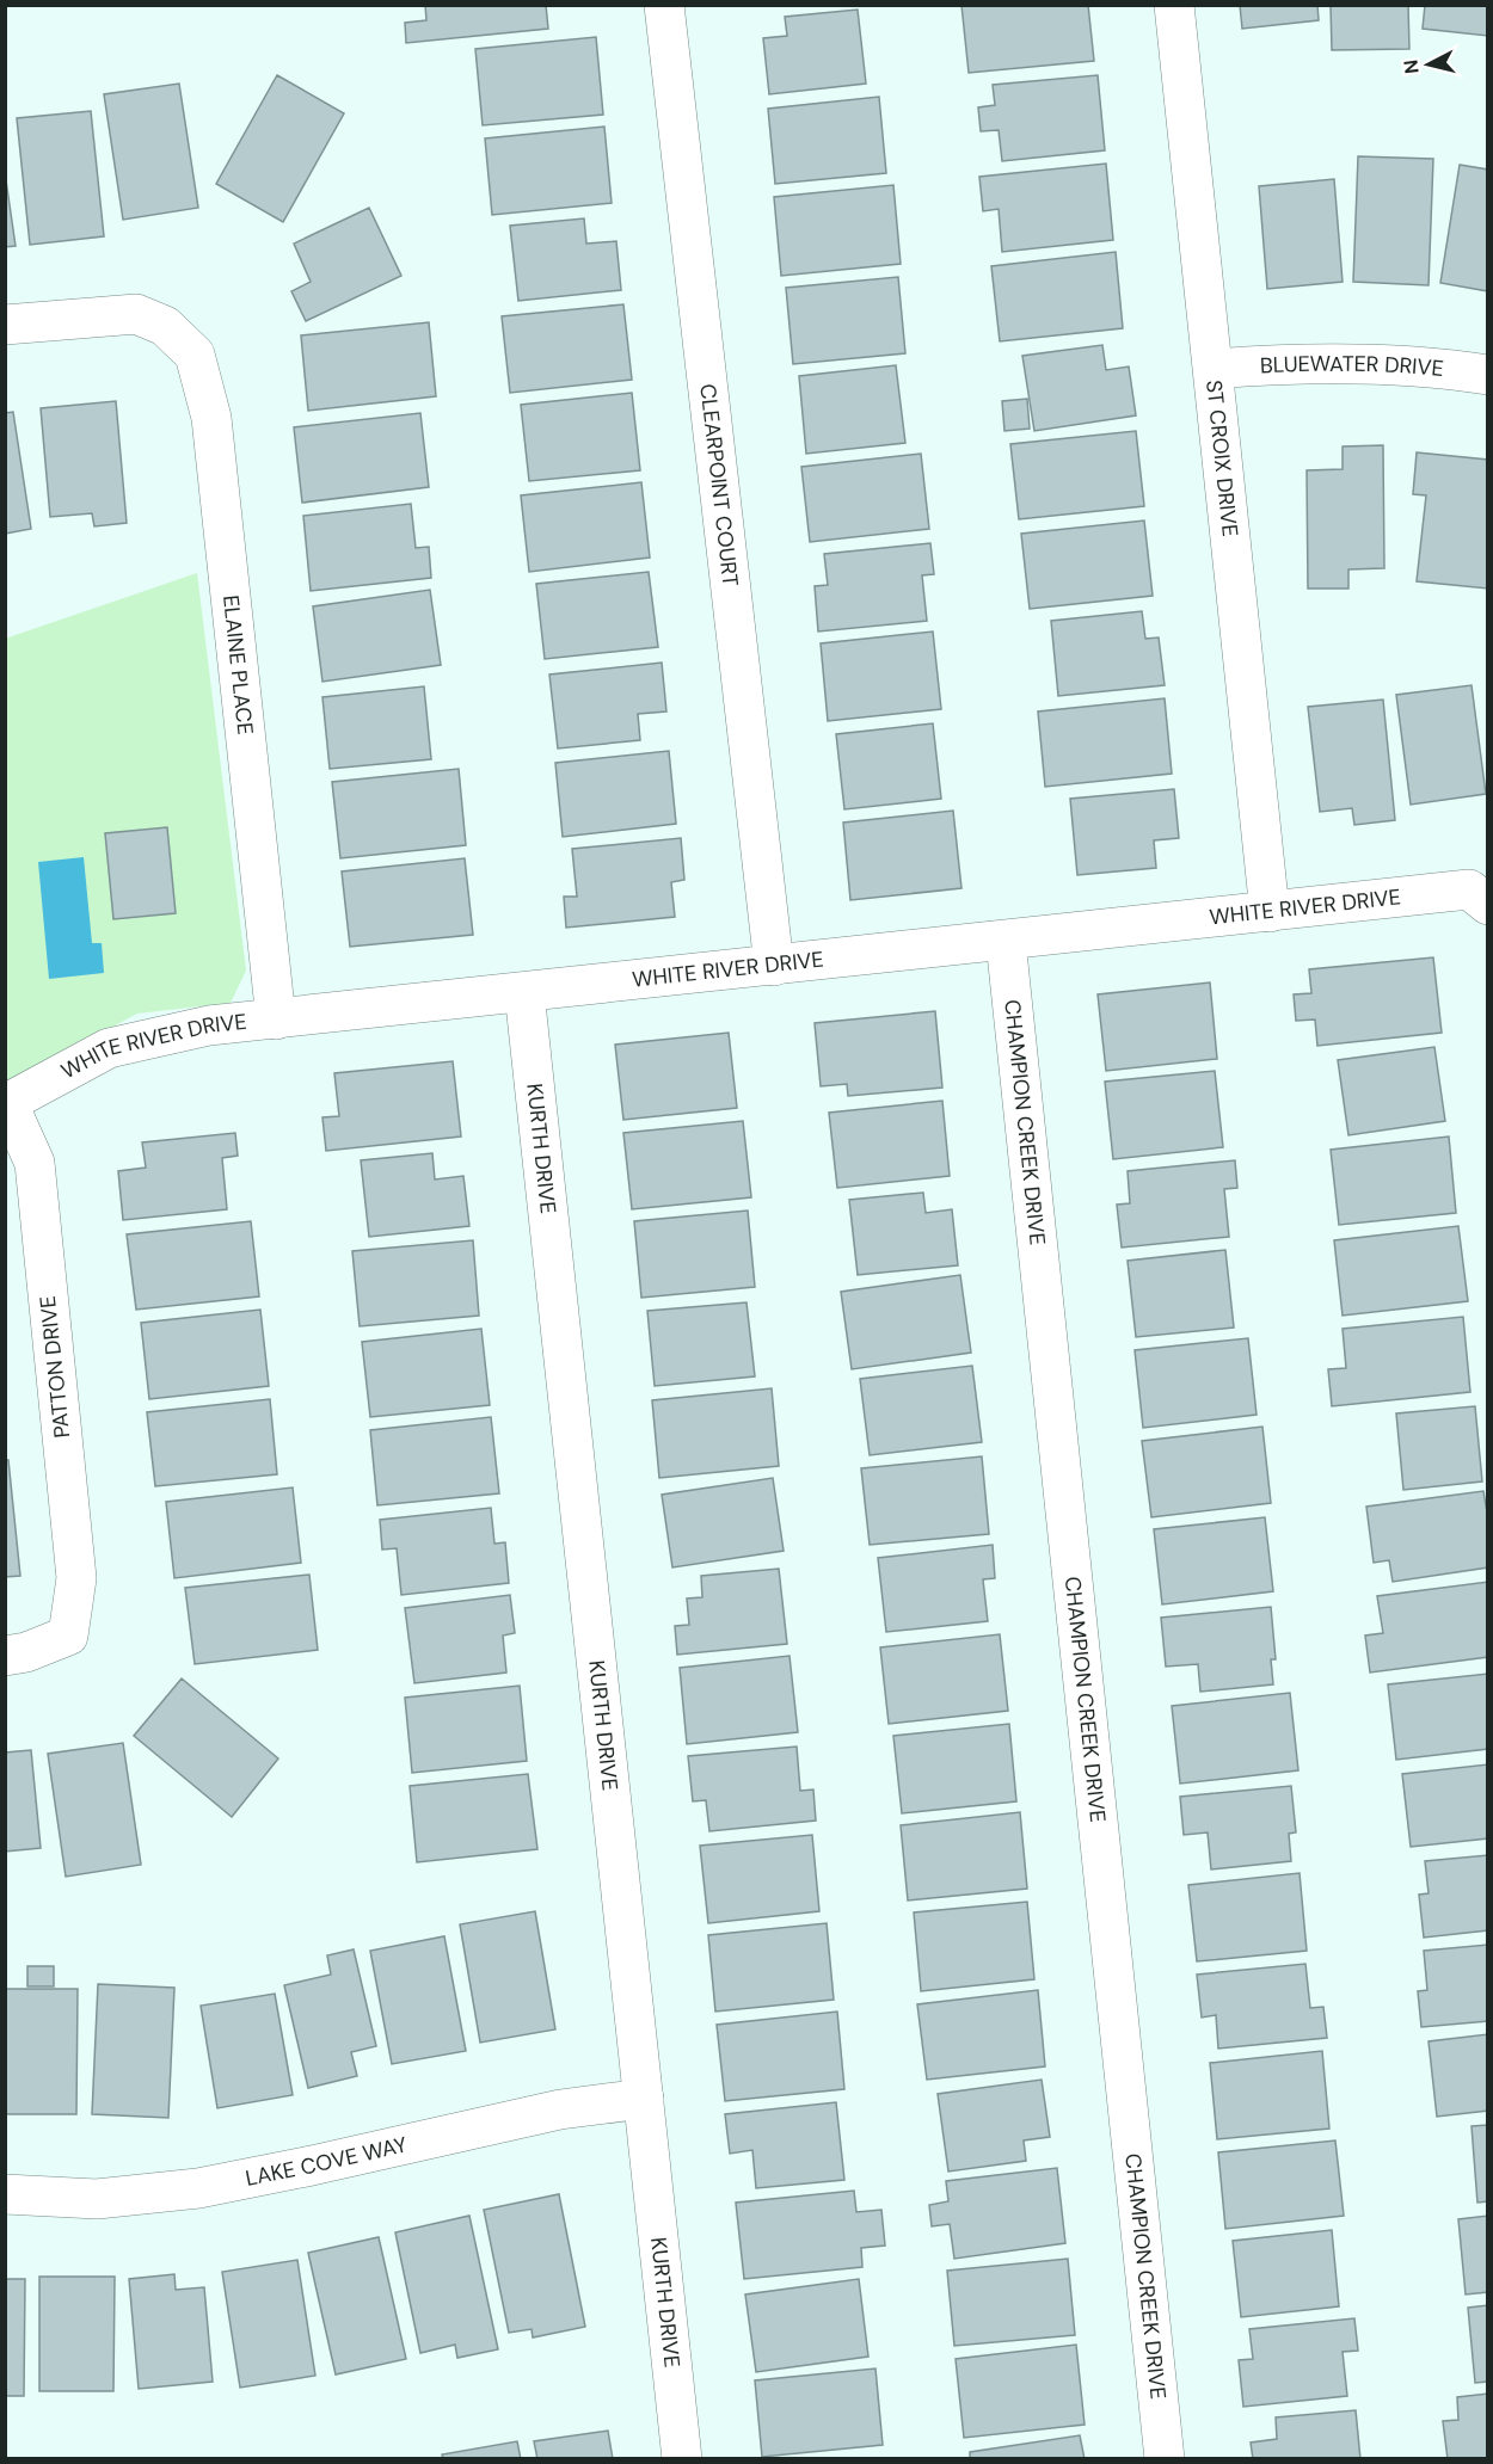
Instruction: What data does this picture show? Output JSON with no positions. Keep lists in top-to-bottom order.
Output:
{
  "streets": {
    "street": [
      "BLUEWATER DRIVE",
      "ST CROIX DRIVE",
      "CLEARPOINT COURT",
      "ELAINE PLACE",
      "WHITE RIVER DRIVE",
      "CHAMPION CREEK DRIVE",
      "KURTH DRIVE",
      "PATTON DRIVE",
      "LAKE COVE WAY"
    ]
  },
  "crossings": [
    ["BLUEWATER DRIVE", "ST CROIX DRIVE"],
    ["ST CROIX DRIVE", "WHITE RIVER DRIVE"],
    ["CLEARPOINT COURT", "WHITE RIVER DRIVE"],
    ["ELAINE PLACE", "WHITE RIVER DRIVE"],
    ["WHITE RIVER DRIVE", "CHAMPION CREEK DRIVE"],
    ["WHITE RIVER DRIVE", "KURTH DRIVE"],
    ["WHITE RIVER DRIVE", "PATTON DRIVE"],
    ["KURTH DRIVE", "LAKE COVE WAY"]
  ],
  "north": "left"
}
